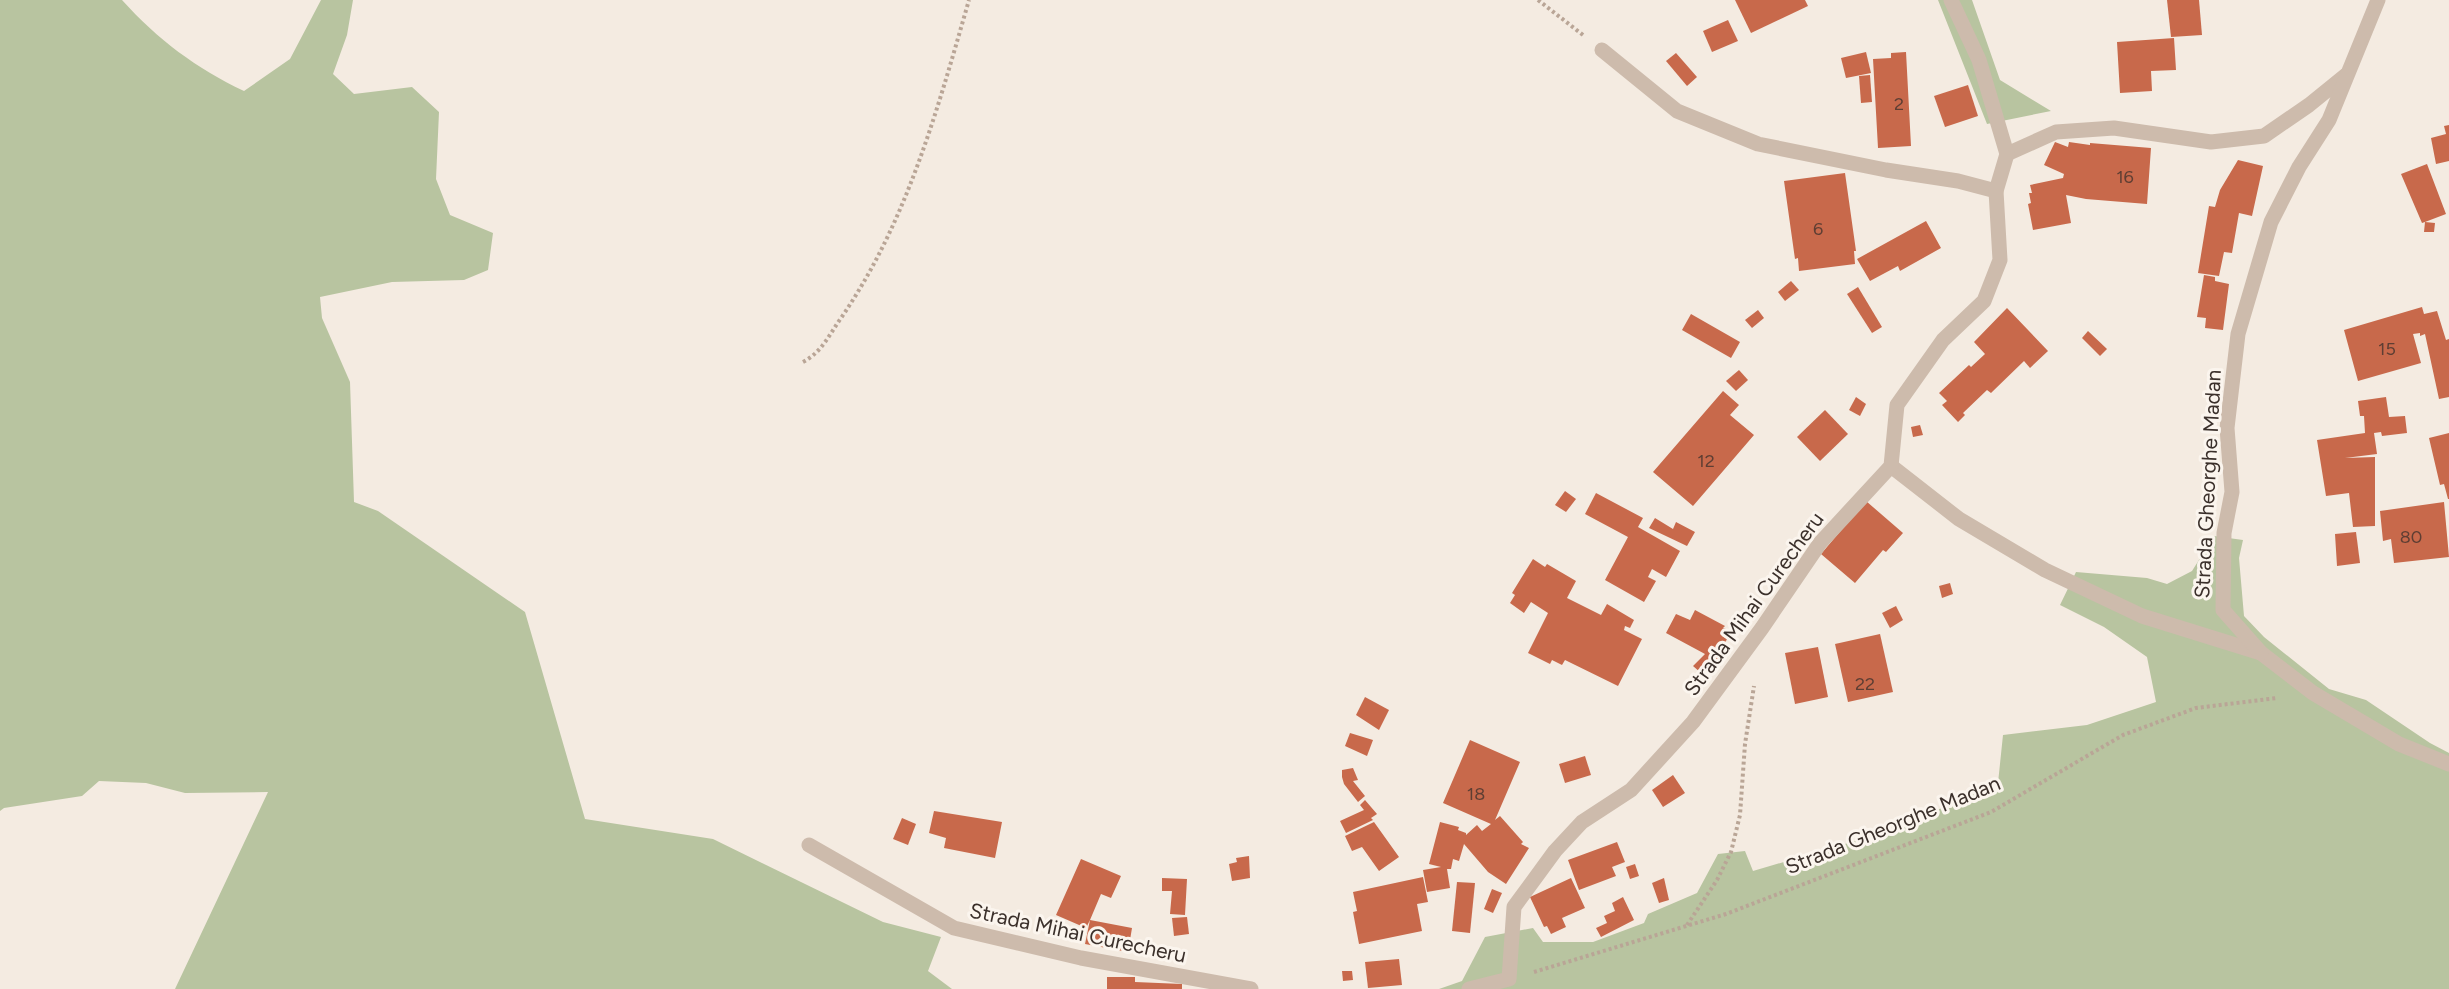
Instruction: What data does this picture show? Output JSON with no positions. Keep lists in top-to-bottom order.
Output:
{
  "streets": {
    "street": ["Strada Gheorghe Madan", "Strada Mihai Curecheru"]
  },
  "crossings": [
    ["Strada Gheorghe Madan", "Strada Mihai Curecheru"]
  ],
  "house_numbers": [
    "2",
    "16",
    "6",
    "15",
    "12",
    "80",
    "22",
    "18"
  ]
}
